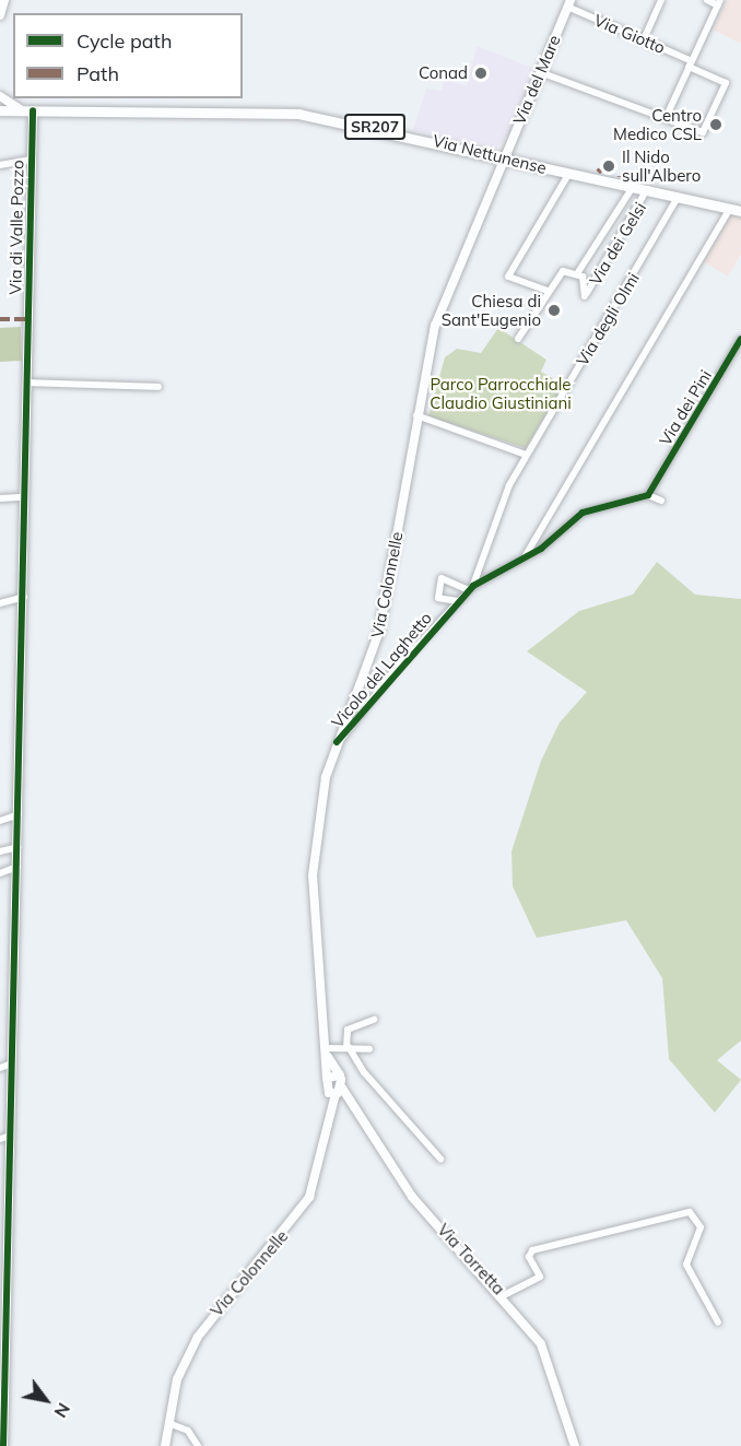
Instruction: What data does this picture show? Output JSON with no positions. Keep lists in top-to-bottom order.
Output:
{
  "streets": {
    "main road": ["SR207", "Via Nettunense"],
    "street": [
      "Via Giotto",
      "Via del Mare",
      "Via di Valle Pozzo",
      "Via dei Gelsi",
      "Via degli Olmi",
      "Via dei Pini",
      "Via Colonnelle",
      "Vicolo del Laghetto",
      "Via Torretta"
    ]
  },
  "crossings": [
    ["Via Giotto", "Via del Mare"],
    ["Via del Mare", "Via Nettunense"],
    ["Via del Mare", "Via Colonnelle"],
    ["Via Nettunense", "Via di Valle Pozzo"],
    ["Via Nettunense", "Via dei Gelsi"],
    ["Via Nettunense", "Via degli Olmi"],
    ["Via Nettunense", "Via Colonnelle"],
    ["Via Nettunense", "Vicolo del Laghetto"],
    ["Via degli Olmi", "Vicolo del Laghetto"],
    ["Via dei Pini", "Vicolo del Laghetto"],
    ["Via Colonnelle", "Vicolo del Laghetto"],
    ["Via Colonnelle", "Via Torretta"]
  ],
  "parks": ["Parco Parrocchiale Claudio Giustiniani"],
  "places": [
    "Conad",
    "Centro Medico CSL",
    "Il Nido sull'Albero",
    "Chiesa di Sant'Eugenio"
  ],
  "legend": ["Cycle path", "Path"],
  "north": "bottom right"
}
